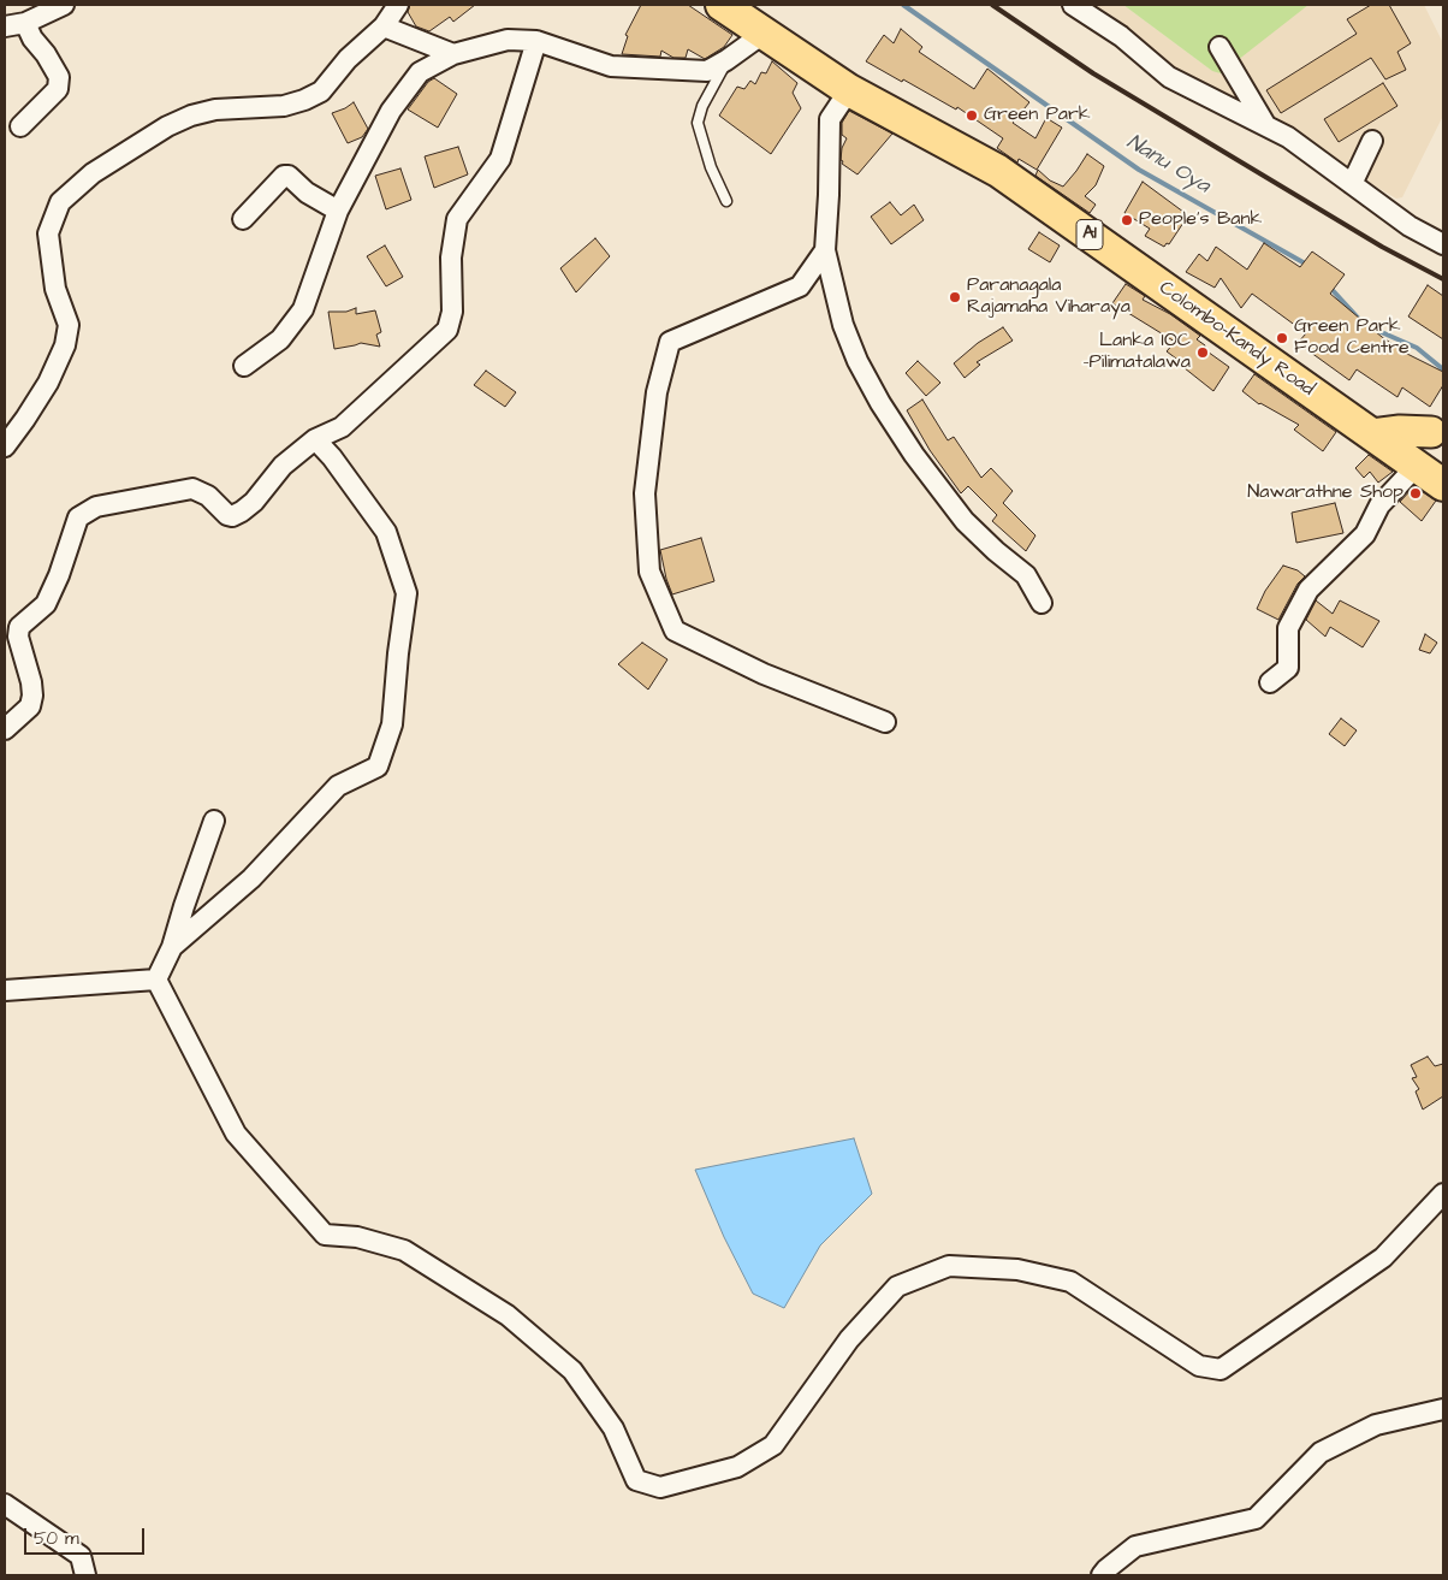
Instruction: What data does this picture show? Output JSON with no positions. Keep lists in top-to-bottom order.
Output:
{
  "streets": {
    "highway": ["A1", "Colombo-Kandy Road"]
  },
  "water": ["Nanu Oya"],
  "places": [
    "Green Park",
    "People's Bank",
    "Paranagala Rajamaha Viharaya",
    "Green Park Food Centre",
    "Lanka IOC -Pilimatalawa",
    "Nawarathne Shop"
  ],
  "scale_bar": "50 m"
}
